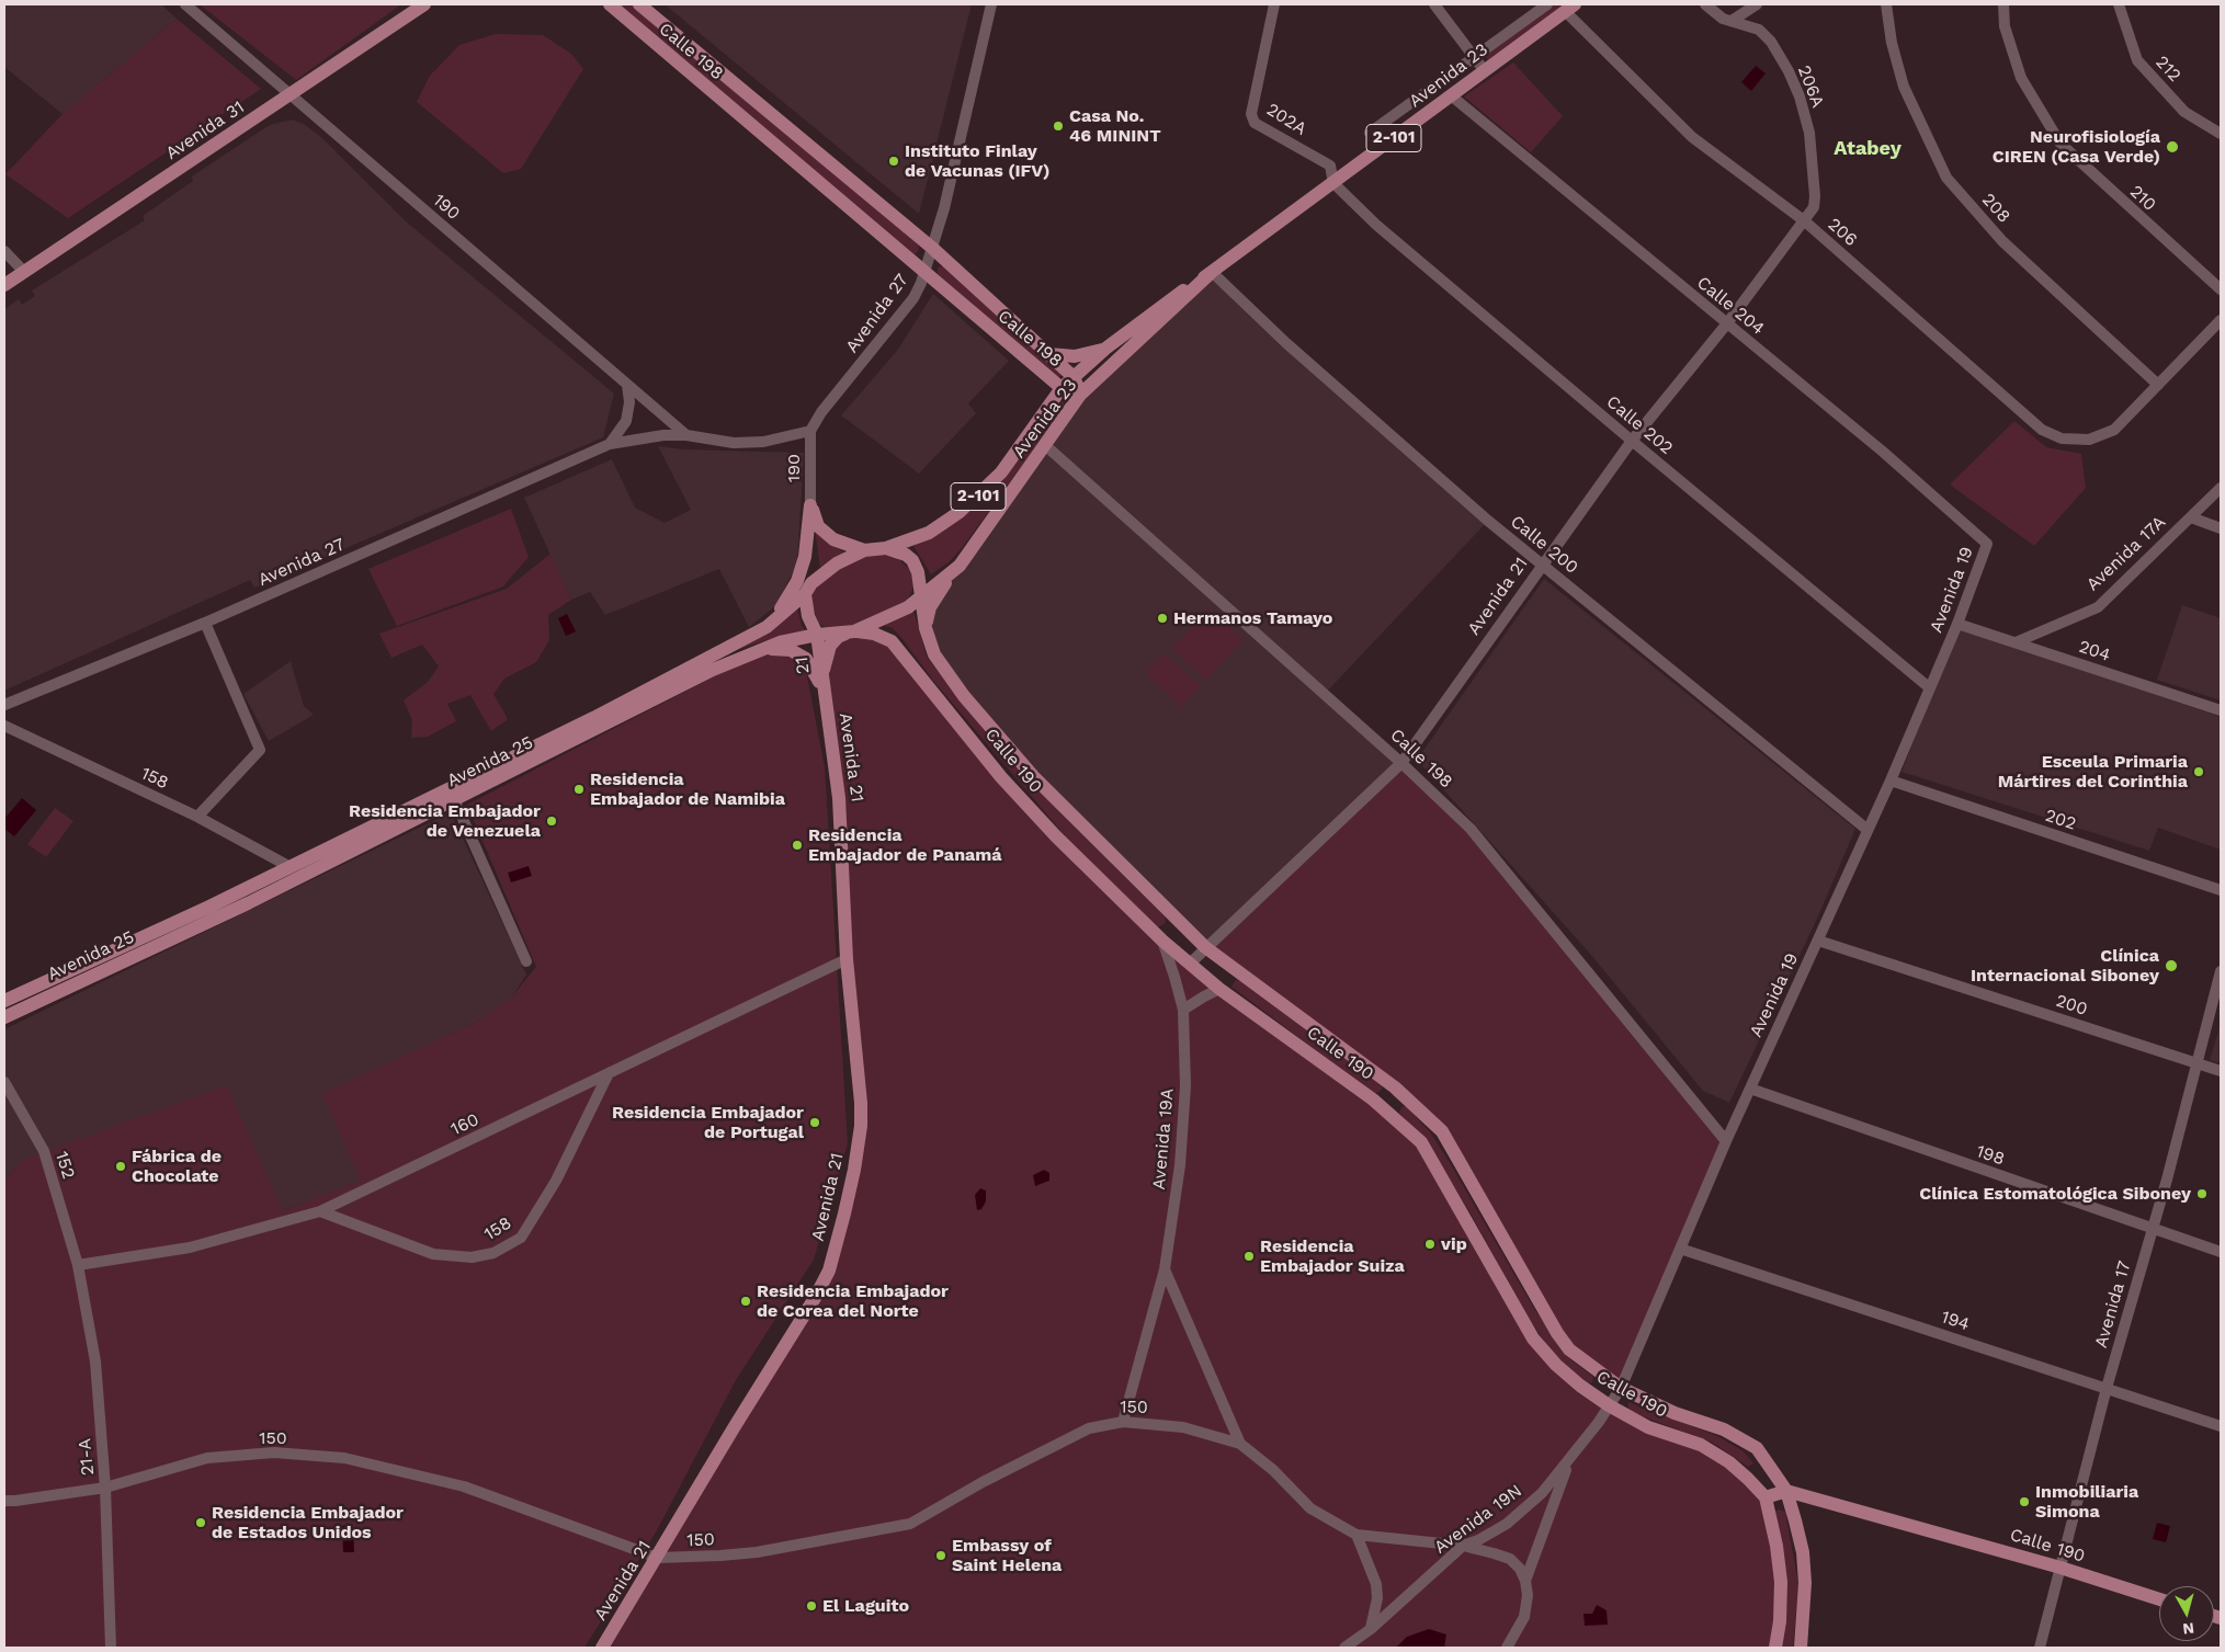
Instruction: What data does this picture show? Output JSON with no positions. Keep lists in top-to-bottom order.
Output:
{
  "streets": {
    "main road": [
      "Calle 198",
      "Avenida 23",
      "Avenida 31",
      "2-101",
      "Avenida 21",
      "21",
      "Calle 190",
      "Avenida 25"
    ],
    "street": [
      "212",
      "206A",
      "202A",
      "210",
      "190",
      "208",
      "206",
      "Calle 204",
      "Avenida 27",
      "Calle 202",
      "Calle 200",
      "Avenida 17A",
      "Avenida 19",
      "204",
      "158",
      "202",
      "200",
      "160",
      "Avenida 19A",
      "198",
      "152",
      "Avenida 17",
      "194",
      "150",
      "21-A",
      "Avenida 19N"
    ]
  },
  "crossings": [
    ["Calle 198", "Avenida 23"],
    ["Calle 198", "Avenida 27"],
    ["Calle 198", "Avenida 19"],
    ["Calle 198", "Avenida 21"],
    ["Avenida 23", "202A"],
    ["Avenida 23", "206"],
    ["Avenida 23", "Calle 204"],
    ["Avenida 23", "Calle 202"],
    ["Avenida 23", "Calle 200"],
    ["Avenida 23", "21"],
    ["Avenida 23", "Calle 190"],
    ["Avenida 23", "Avenida 25"],
    ["206A", "206"],
    ["206A", "Avenida 21"],
    ["202A", "Calle 202"],
    ["Avenida 31", "190"],
    ["190", "Avenida 27"],
    ["208", "206"],
    ["206", "Avenida 21"],
    ["Calle 204", "Avenida 19"],
    ["Calle 204", "Avenida 21"],
    ["Calle 202", "Avenida 19"],
    ["Calle 202", "Avenida 21"],
    ["Calle 200", "Avenida 19"],
    ["Calle 200", "Avenida 21"],
    ["Avenida 17A", "204"],
    ["Avenida 19", "204"],
    ["Avenida 19", "Calle 190"],
    ["Avenida 19", "202"],
    ["Avenida 19", "200"],
    ["Avenida 19", "198"],
    ["Avenida 19", "194"],
    ["Avenida 19", "Avenida 19N"],
    ["Avenida 21", "21"],
    ["Avenida 21", "Calle 190"],
    ["Avenida 21", "160"],
    ["Avenida 21", "150"],
    ["21", "Calle 190"],
    ["21", "Avenida 25"],
    ["Calle 190", "Avenida 25"],
    ["Calle 190", "Avenida 19A"],
    ["Calle 190", "Avenida 17"],
    ["Avenida 25", "158"],
    ["158", "160"],
    ["200", "Avenida 17"],
    ["160", "152"],
    ["160", "21-A"],
    ["Avenida 19A", "150"],
    ["198", "Avenida 17"],
    ["152", "21-A"],
    ["Avenida 17", "194"],
    ["150", "21-A"],
    ["150", "Avenida 19N"]
  ],
  "districts": ["Atabey"],
  "places": [
    "Casa No. 46 MININT",
    "Neurofisiología CIREN (Casa Verde)",
    "Instituto Finlay de Vacunas (IFV)",
    "Hermanos Tamayo",
    "Esceula Primaria Mártires del Corinthia",
    "Residencia Embajador de Namibia",
    "Residencia Embajador de Venezuela",
    "Residencia Embajador de Panamá",
    "Clínica Internacional Siboney",
    "Residencia Embajador de Portugal",
    "Fábrica de Chocolate",
    "Clínica Estomatológica Siboney",
    "vip",
    "Residencia Embajador Suiza",
    "Residencia Embajador de Corea del Norte",
    "Inmobiliaria Simona",
    "Residencia Embajador de Estados Unidos",
    "Embassy of Saint Helena",
    "El Laguito"
  ],
  "north": "bottom"
}
